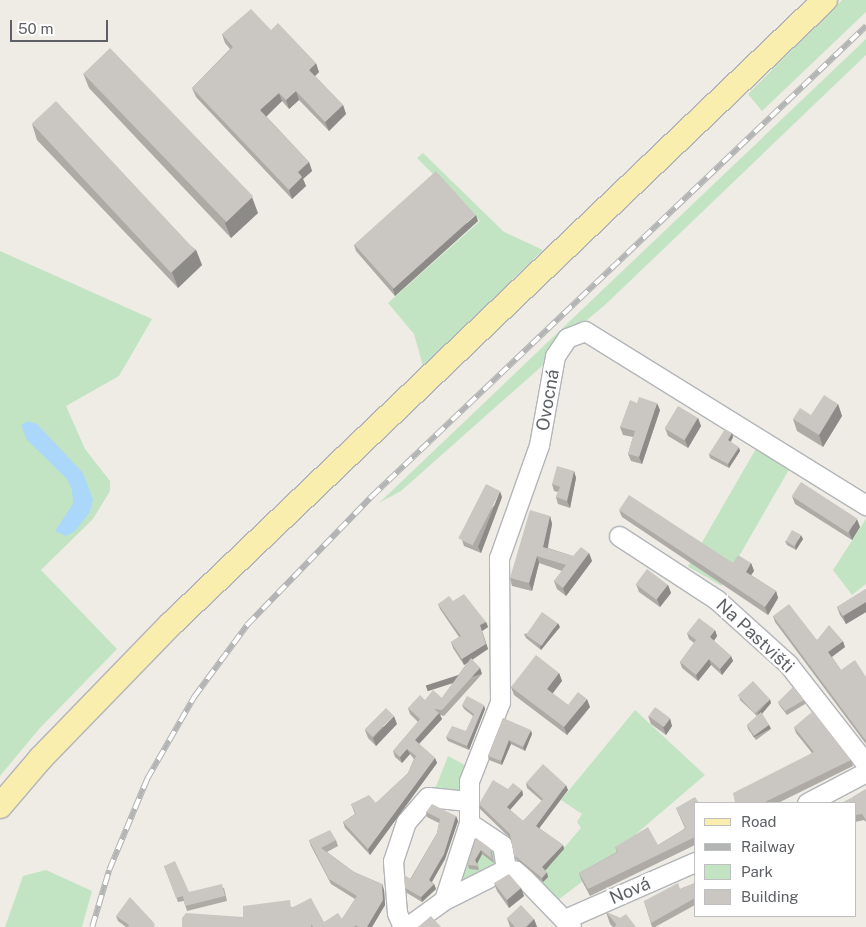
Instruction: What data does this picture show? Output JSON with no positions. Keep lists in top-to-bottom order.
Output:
{
  "streets": {
    "street": ["Ovocná", "Na Pastvišti", "Nová"]
  },
  "legend": [
    "Road",
    "Railway",
    "Park",
    "Building"
  ],
  "scale_bar": "50 m"
}
